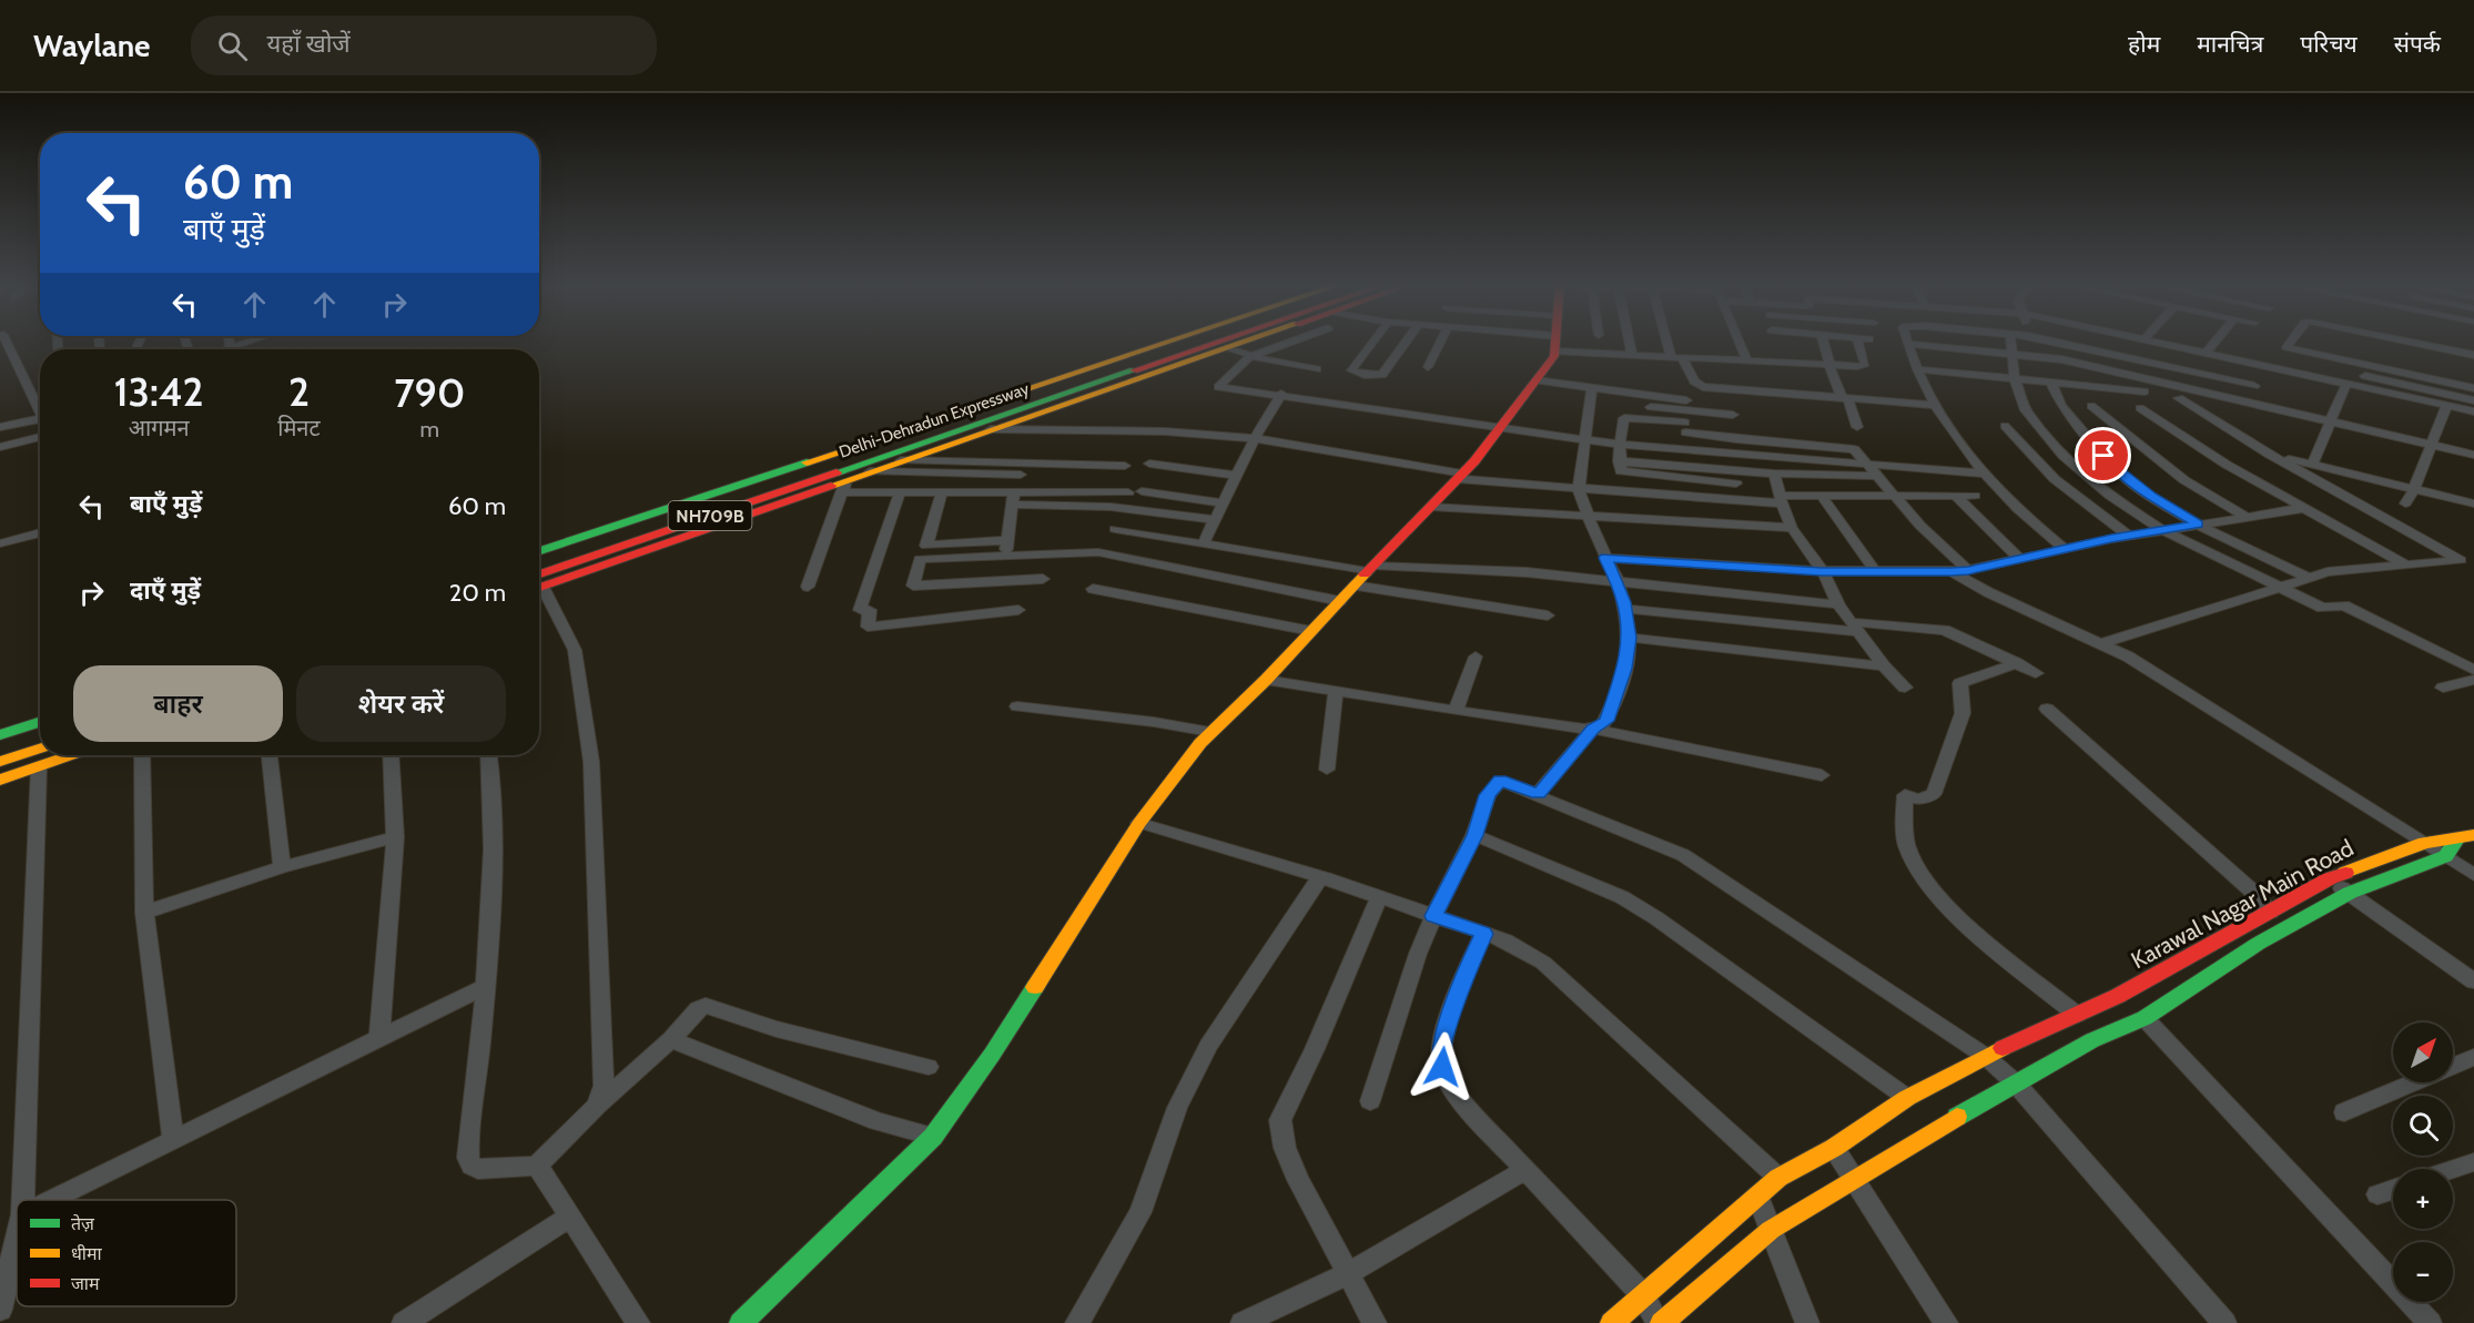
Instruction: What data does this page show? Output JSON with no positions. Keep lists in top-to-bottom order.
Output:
{
  "streets": {
    "main road": ["Delhi-Dehradun Expressway", "NH709B", "Karawal Nagar Main Road"]
  },
  "legend": ["तेज़", "धीमा", "जाम"],
  "north": "top right",
  "page": {
    "header": "Waylane",
    "search": "यहाँ खोजें",
    "nav": [
      "होम",
      "मानचित्र",
      "परिचय",
      "संपर्क"
    ],
    "turn": ["60 m", "बाएँ मुड़ें"],
    "eta": [
      "13:42",
      "आगमन",
      "2",
      "मिनट",
      "790",
      "m"
    ],
    "list": [
      {
        "name": "बाएँ मुड़ें",
        "value": "60 m"
      },
      {
        "name": "दाएँ मुड़ें",
        "value": "20 m"
      }
    ],
    "buttons": ["बाहर", "शेयर करें"],
    "map_buttons": ["+", "−"]
  }
}
